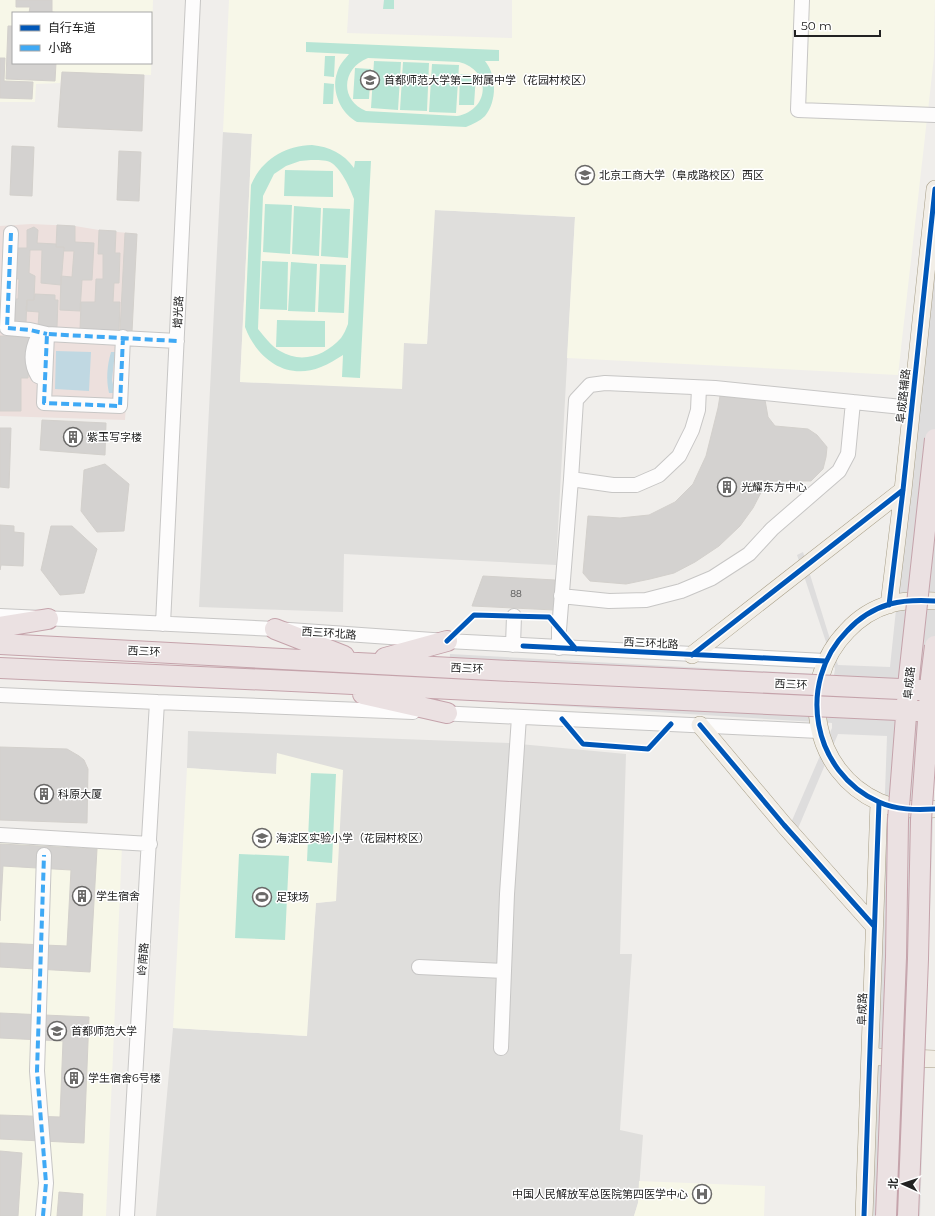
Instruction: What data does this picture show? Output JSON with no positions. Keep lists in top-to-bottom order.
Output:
{
  "streets": {
    "highway": ["西三环", "阜成路"],
    "main road": ["阜成路辅路"],
    "street": ["增光路", "西三环北路", "岭南路"]
  },
  "crossings": [
    ["增光路", "西三环北路"]
  ],
  "places": {
    "school or university": [
      "首都师范大学第二附属中学（花园村校区）",
      "北京工商大学（阜成路校区）西区",
      "海淀区实验小学（花园村校区）",
      "首都师范大学"
    ],
    "building": [
      "紫玉写字楼",
      "光耀东方中心",
      "科原大厦",
      "学生宿舍",
      "学生宿舍6号楼"
    ],
    "sports": ["足球场"],
    "hospital": ["中国人民解放军总医院第四医学中心"]
  },
  "house_numbers": ["88"],
  "legend": ["自行车道", "小路"],
  "scale_bar": "50 m",
  "north": "left"
}
